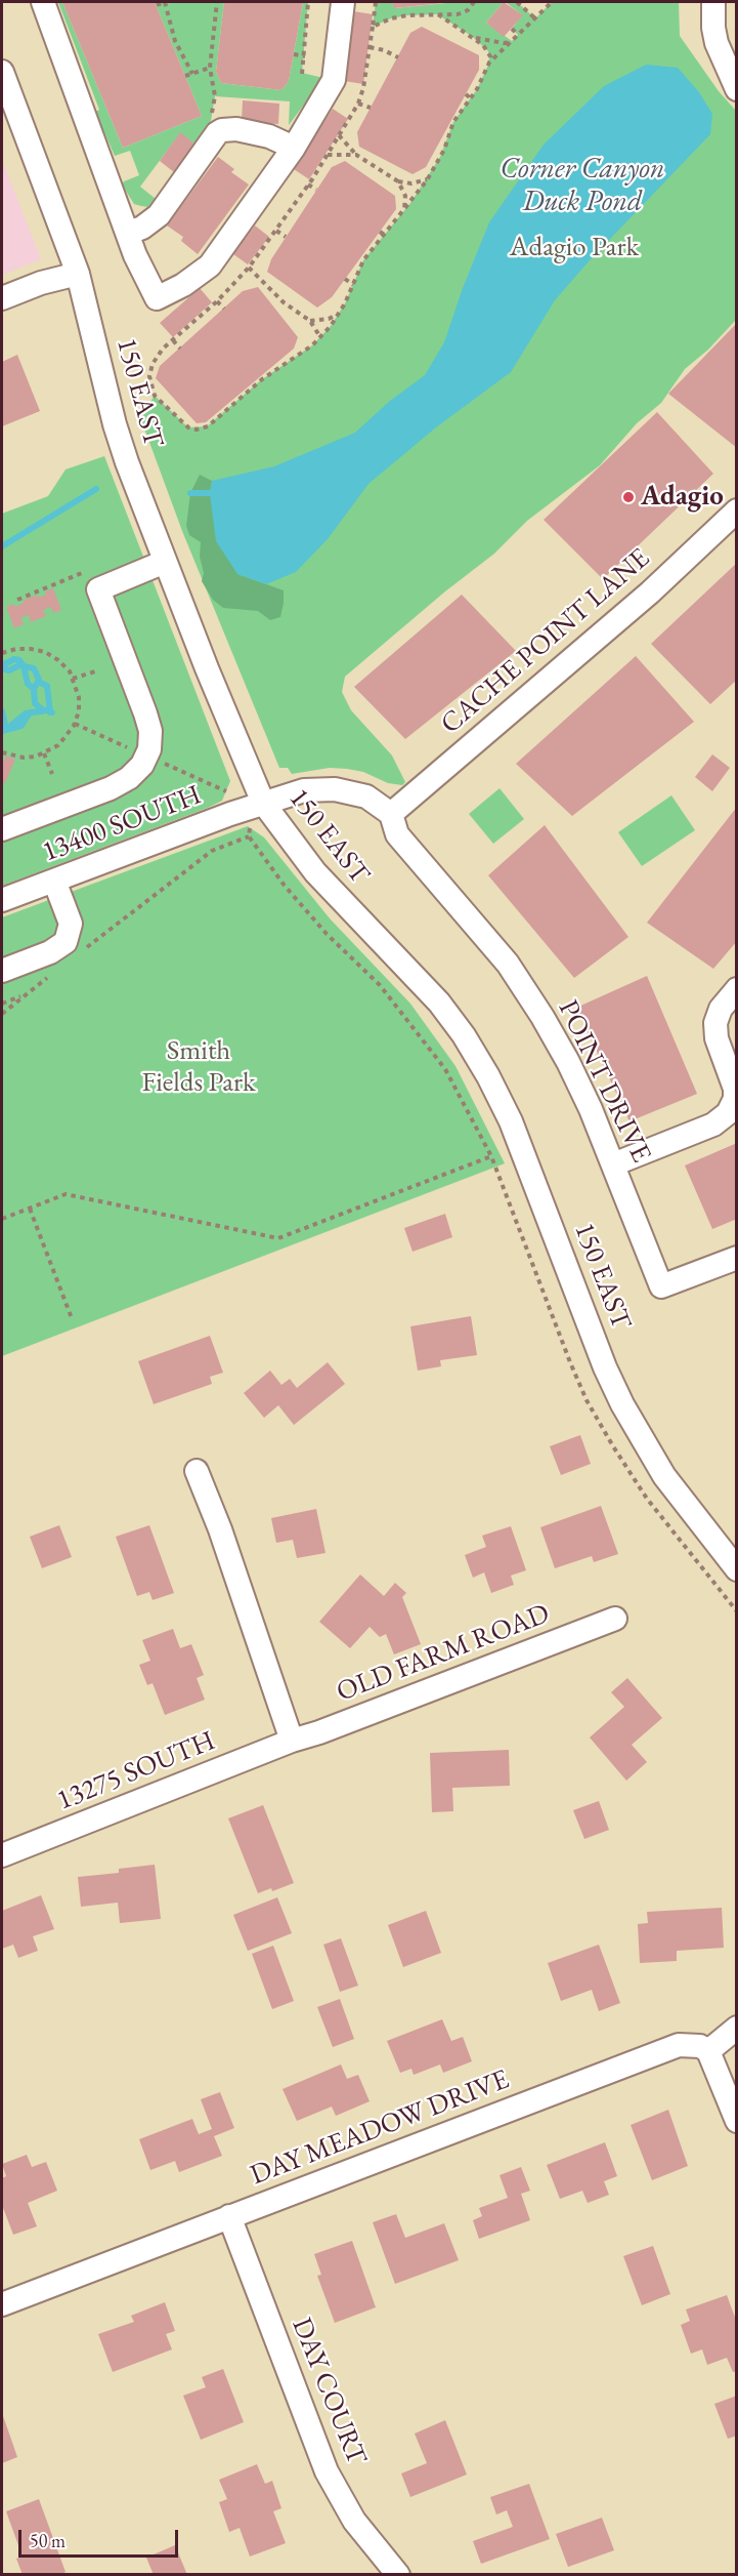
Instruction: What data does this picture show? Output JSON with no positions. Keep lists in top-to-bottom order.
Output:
{
  "streets": {
    "street": [
      "150 EAST",
      "CACHE POINT LANE",
      "13400 SOUTH",
      "POINT DRIVE",
      "OLD FARM ROAD",
      "13275 SOUTH",
      "DAY MEADOW DRIVE",
      "DAY COURT"
    ]
  },
  "crossings": [
    ["150 EAST", "13400 SOUTH"],
    ["CACHE POINT LANE", "POINT DRIVE"],
    ["OLD FARM ROAD", "13275 SOUTH"],
    ["DAY MEADOW DRIVE", "DAY COURT"]
  ],
  "water": ["Corner Canyon Duck Pond"],
  "parks": ["Adagio Park", "Smith Fields Park"],
  "places": ["Adagio"],
  "scale_bar": "50 m"
}
